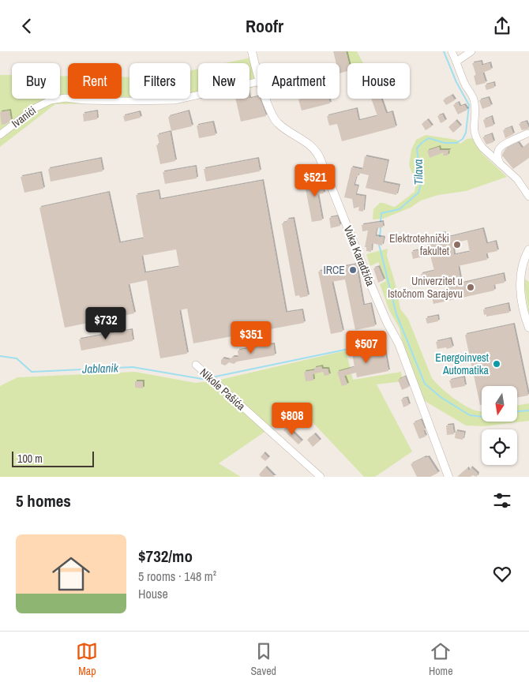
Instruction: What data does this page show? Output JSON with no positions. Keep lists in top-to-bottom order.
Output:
{
  "streets": {
    "street": ["Ivanići", "Vuka Karadžića", "Nikole Pašića"]
  },
  "water": ["Tilava", "Jablanik"],
  "places": [
    "Elektrotehnički fakultet",
    "IRCE",
    "Univerzitet u Istočnom Sarajevu",
    "Energoinvest Automatika"
  ],
  "scale_bar": "100 m",
  "north": "bottom",
  "page": {
    "header": "Roofr",
    "chip": [
      "Buy",
      "Rent",
      "Filters",
      "New",
      "Apartment",
      "House"
    ],
    "price": [
      "$521",
      "$732",
      "$351",
      "$507",
      "$808"
    ],
    "scale": "100 m",
    "heading": "5 homes",
    "list": [
      {
        "name": "$732/mo",
        "note": "5 rooms · 148 m² · House"
      }
    ],
    "tabs": ["Map", "Saved", "Home"]
  }
}
